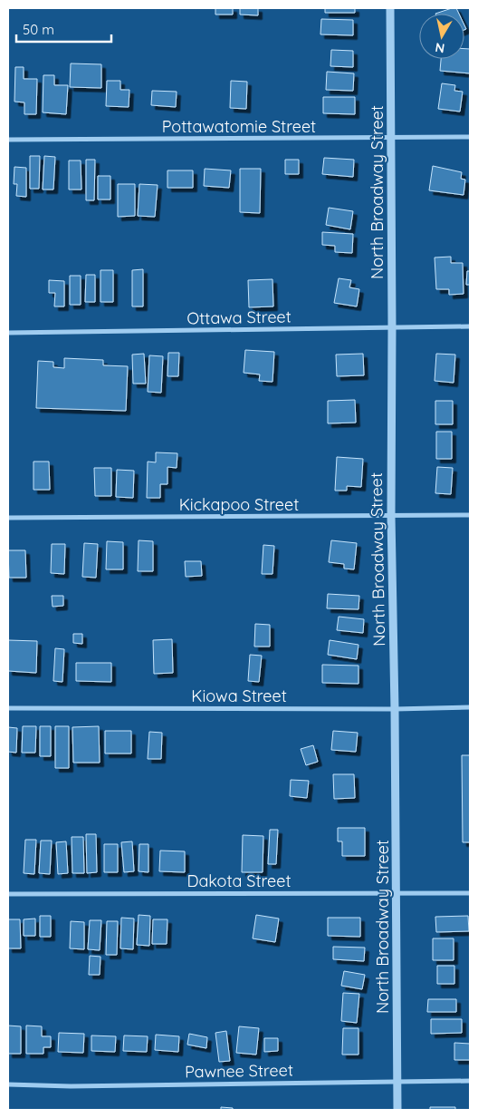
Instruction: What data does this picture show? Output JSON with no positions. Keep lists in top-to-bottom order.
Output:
{
  "streets": {
    "street": [
      "Pottawatomie Street",
      "North Broadway Street",
      "Ottawa Street",
      "Kickapoo Street",
      "Kiowa Street",
      "Dakota Street",
      "Pawnee Street"
    ]
  },
  "crossings": [
    ["Pottawatomie Street", "North Broadway Street"],
    ["North Broadway Street", "Ottawa Street"],
    ["North Broadway Street", "Kickapoo Street"],
    ["North Broadway Street", "Kiowa Street"],
    ["North Broadway Street", "Dakota Street"],
    ["North Broadway Street", "Pawnee Street"]
  ],
  "scale_bar": "50 m",
  "north": "bottom"
}
